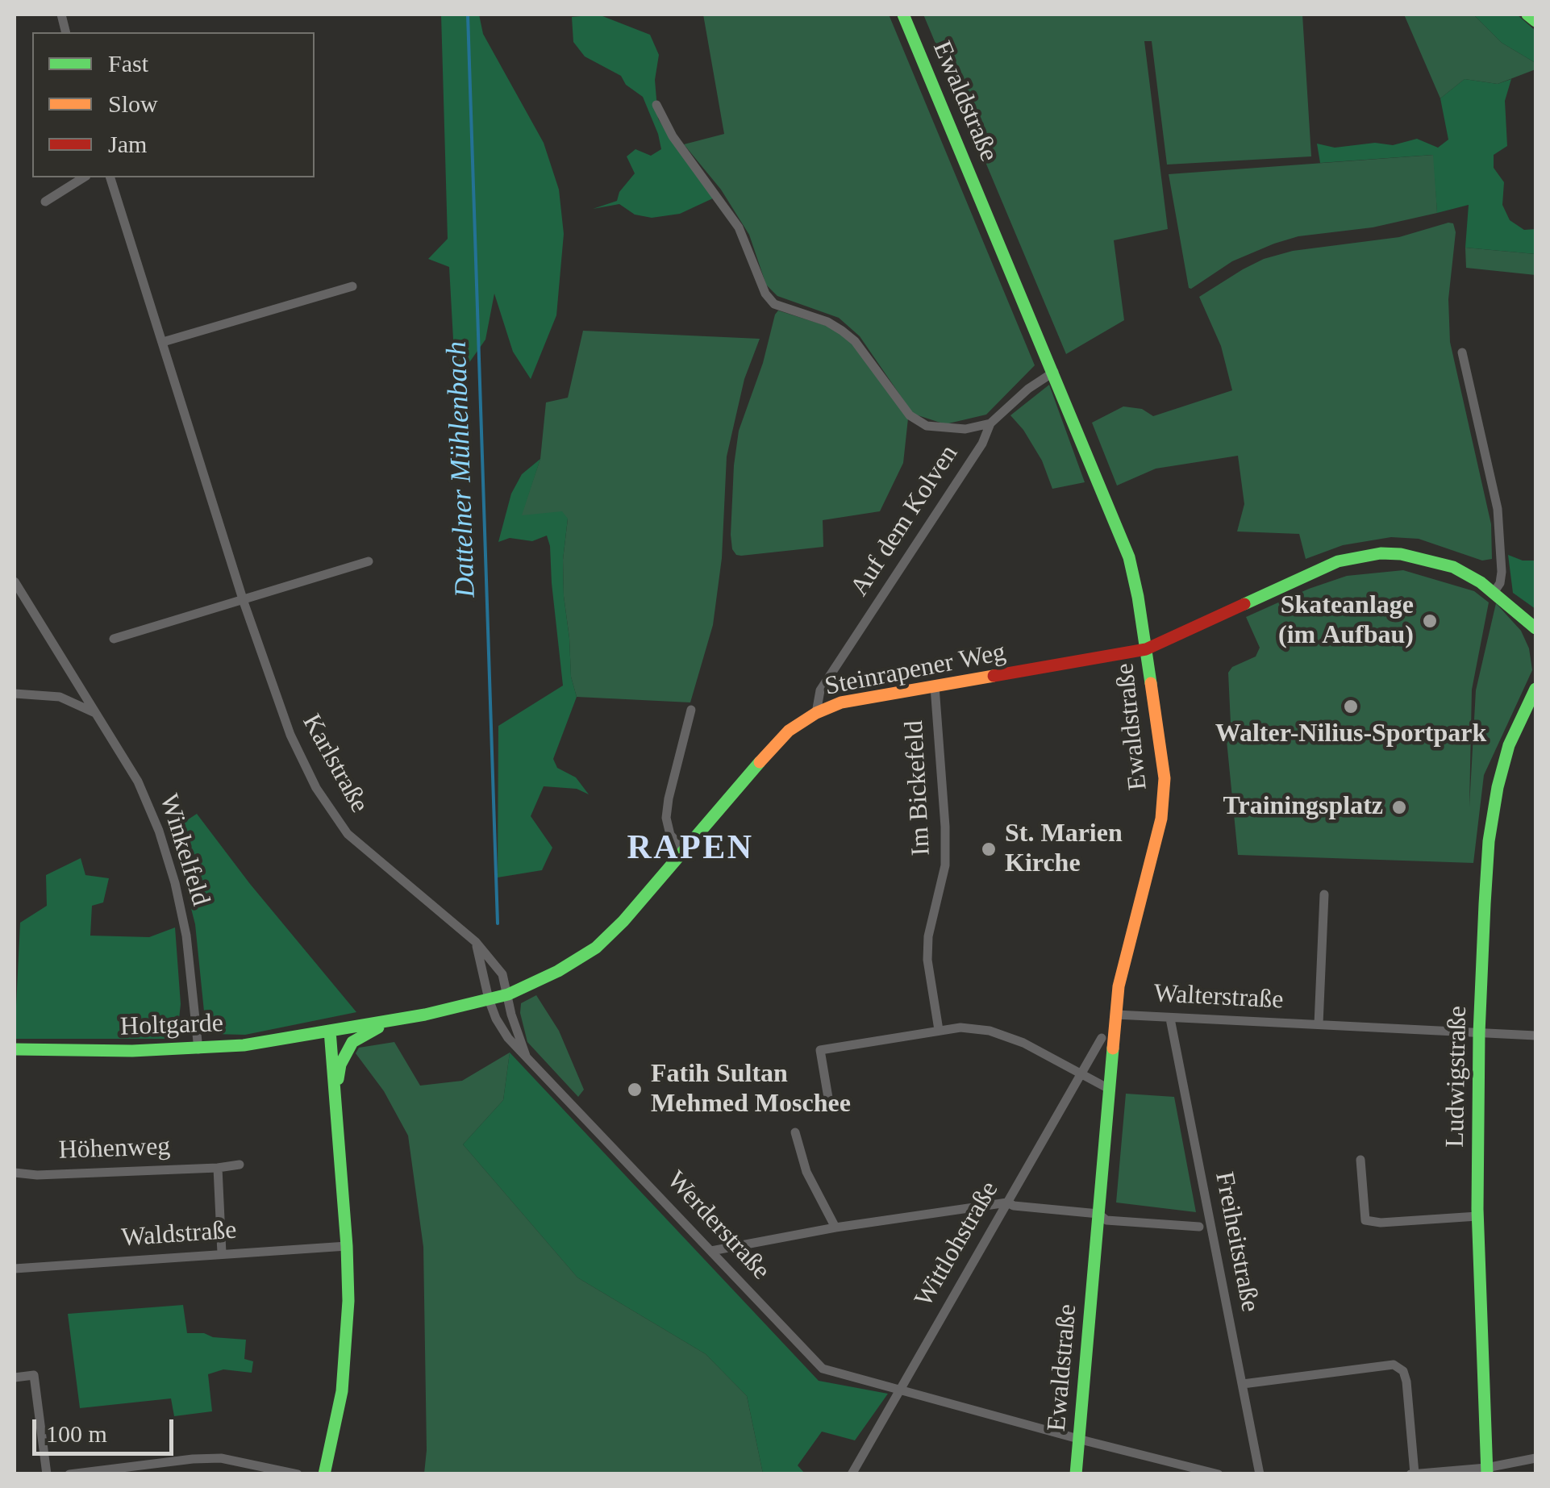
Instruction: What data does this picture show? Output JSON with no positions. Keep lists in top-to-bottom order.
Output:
{
  "streets": {
    "street": [
      "Ewaldstraße",
      "Auf dem Kolven",
      "Steinrapener Weg",
      "Karlstraße",
      "Im Bickefeld",
      "Winkelfeld",
      "Walterstraße",
      "Holtgarde",
      "Ludwigstraße",
      "Höhenweg",
      "Werderstraße",
      "Waldstraße",
      "Freiheitstraße",
      "Wittlohstraße"
    ]
  },
  "crossings": [
    ["Ewaldstraße", "Auf dem Kolven"],
    ["Ewaldstraße", "Steinrapener Weg"],
    ["Ewaldstraße", "Walterstraße"],
    ["Ewaldstraße", "Werderstraße"],
    ["Auf dem Kolven", "Steinrapener Weg"],
    ["Steinrapener Weg", "Karlstraße"],
    ["Steinrapener Weg", "Im Bickefeld"],
    ["Steinrapener Weg", "Holtgarde"],
    ["Steinrapener Weg", "Werderstraße"],
    ["Karlstraße", "Werderstraße"],
    ["Winkelfeld", "Holtgarde"],
    ["Walterstraße", "Ludwigstraße"],
    ["Walterstraße", "Freiheitstraße"],
    ["Werderstraße", "Wittlohstraße"]
  ],
  "districts": ["RAPEN"],
  "water": ["Dattelner Mühlenbach"],
  "places": [
    "Skateanlage (im Aufbau)",
    "Walter-Nilius-Sportpark",
    "Trainingsplatz",
    "St. Marien Kirche",
    "Fatih Sultan Mehmed Moschee"
  ],
  "legend": ["Fast", "Slow", "Jam"],
  "scale_bar": "100 m"
}
